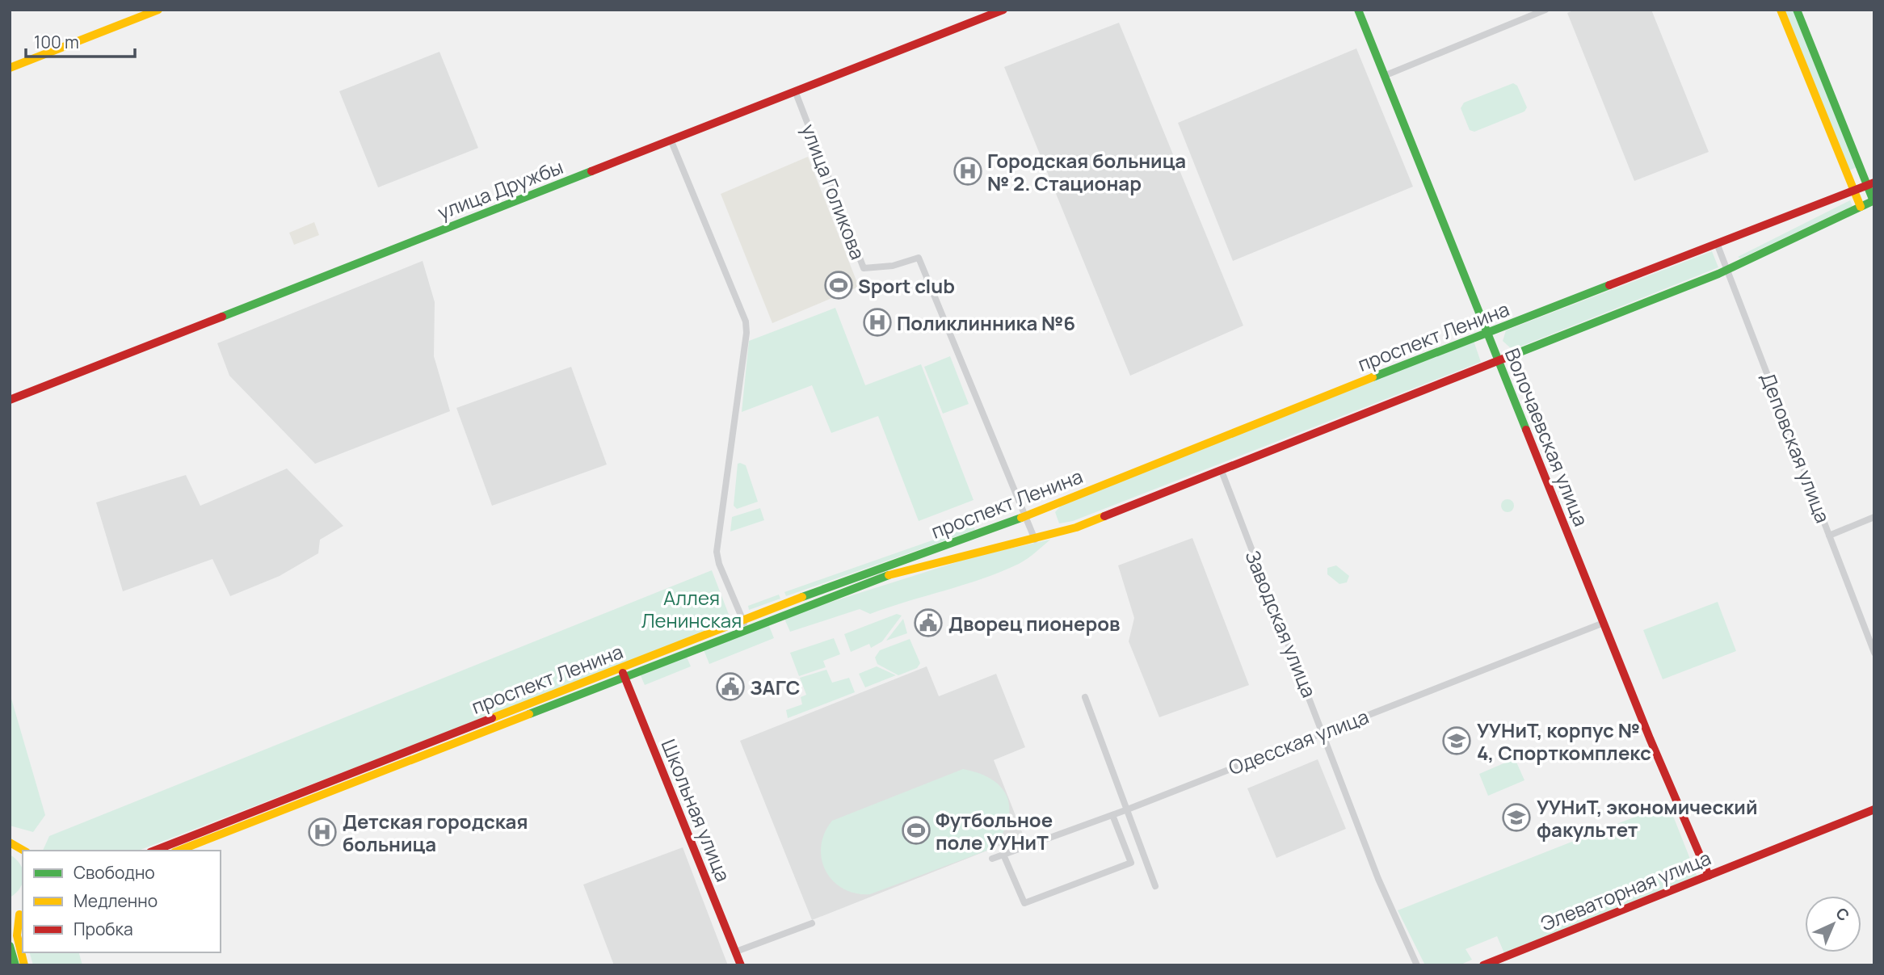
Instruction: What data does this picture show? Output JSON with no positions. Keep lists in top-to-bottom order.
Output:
{
  "streets": {
    "main road": [
      "улица Дружбы",
      "проспект Ленина",
      "Волочаевская улица",
      "Школьная улица",
      "Элеваторная улица"
    ],
    "street": [
      "улица Голикова",
      "Деповская улица",
      "Заводская улица",
      "Одесская улица"
    ]
  },
  "crossings": [
    ["улица Дружбы", "улица Голикова"],
    ["улица Голикова", "проспект Ленина"],
    ["проспект Ленина", "Волочаевская улица"],
    ["проспект Ленина", "Деповская улица"],
    ["проспект Ленина", "Заводская улица"],
    ["проспект Ленина", "Школьная улица"],
    ["Волочаевская улица", "Одесская улица"],
    ["Волочаевская улица", "Элеваторная улица"],
    ["Заводская улица", "Одесская улица"]
  ],
  "parks": ["Аллея Ленинская"],
  "places": {
    "hospital": ["Городская больница № 2. Стационар", "Поликлинника №6", "Детская городская больница"],
    "sports": ["Sport club", "Футбольное поле УУНиТ"],
    "public building": ["Дворец пионеров", "ЗАГС"],
    "school or university": ["УУНиТ, корпус № 4, Спорткомплекс", "УУНиТ, экономический факультет"]
  },
  "legend": ["Свободно", "Медленно", "Пробка"],
  "scale_bar": "100 m",
  "north": "top right"
}
